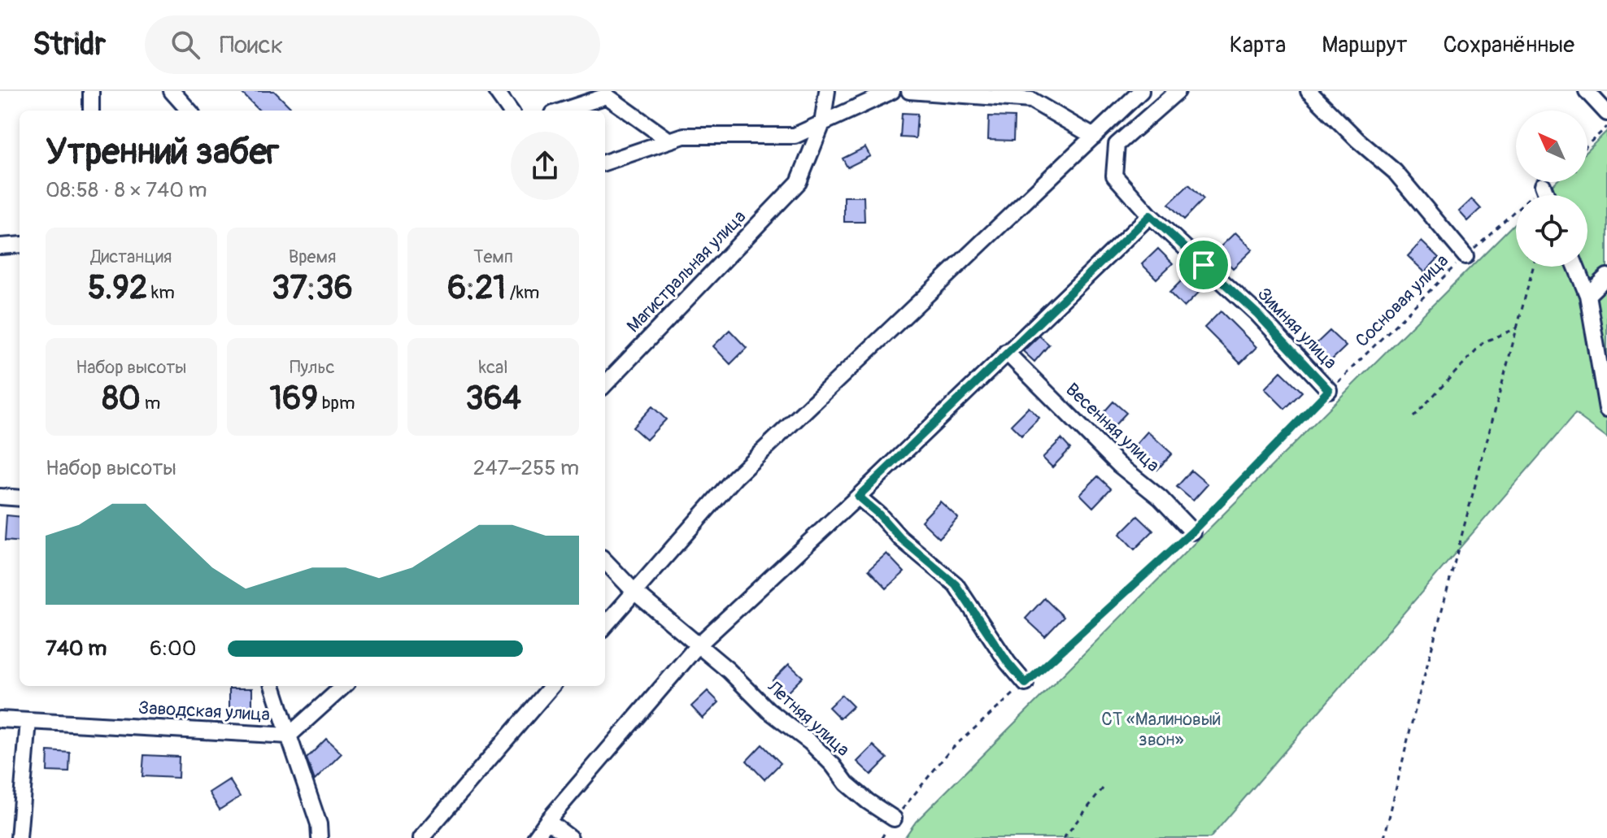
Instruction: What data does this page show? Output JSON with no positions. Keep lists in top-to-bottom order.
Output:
{
  "streets": {
    "street": [
      "Магистральная улица",
      "Зимняя улица",
      "Весенняя улица",
      "Заводская улица",
      "Летняя улица"
    ],
    "path": ["Сосновая улица"]
  },
  "crossings": [
    ["Сосновая улица", "Зимняя улица"],
    ["Сосновая улица", "Весенняя улица"],
    ["Сосновая улица", "Летняя улица"]
  ],
  "parks": ["СТ «Малиновый звон»"],
  "north": "top left",
  "page": {
    "header": "Stridr",
    "search": "Поиск",
    "nav": ["Карта", "Маршрут", "Сохранённые"],
    "heading": ["Утренний забег", "08:58 · 8 × 740 m"],
    "stats": [
      ["Дистанция", "5.92 km"],
      ["Время", "37:36"],
      ["Темп", "6:21 /km"],
      ["Набор высоты", "80 m"],
      ["Пульс", "169 bpm"],
      ["kcal", "364"]
    ],
    "chart": ["Набор высоты", "247–255 m"],
    "list": [
      {
        "name": "740 m",
        "note": "6:00"
      }
    ]
  }
}
